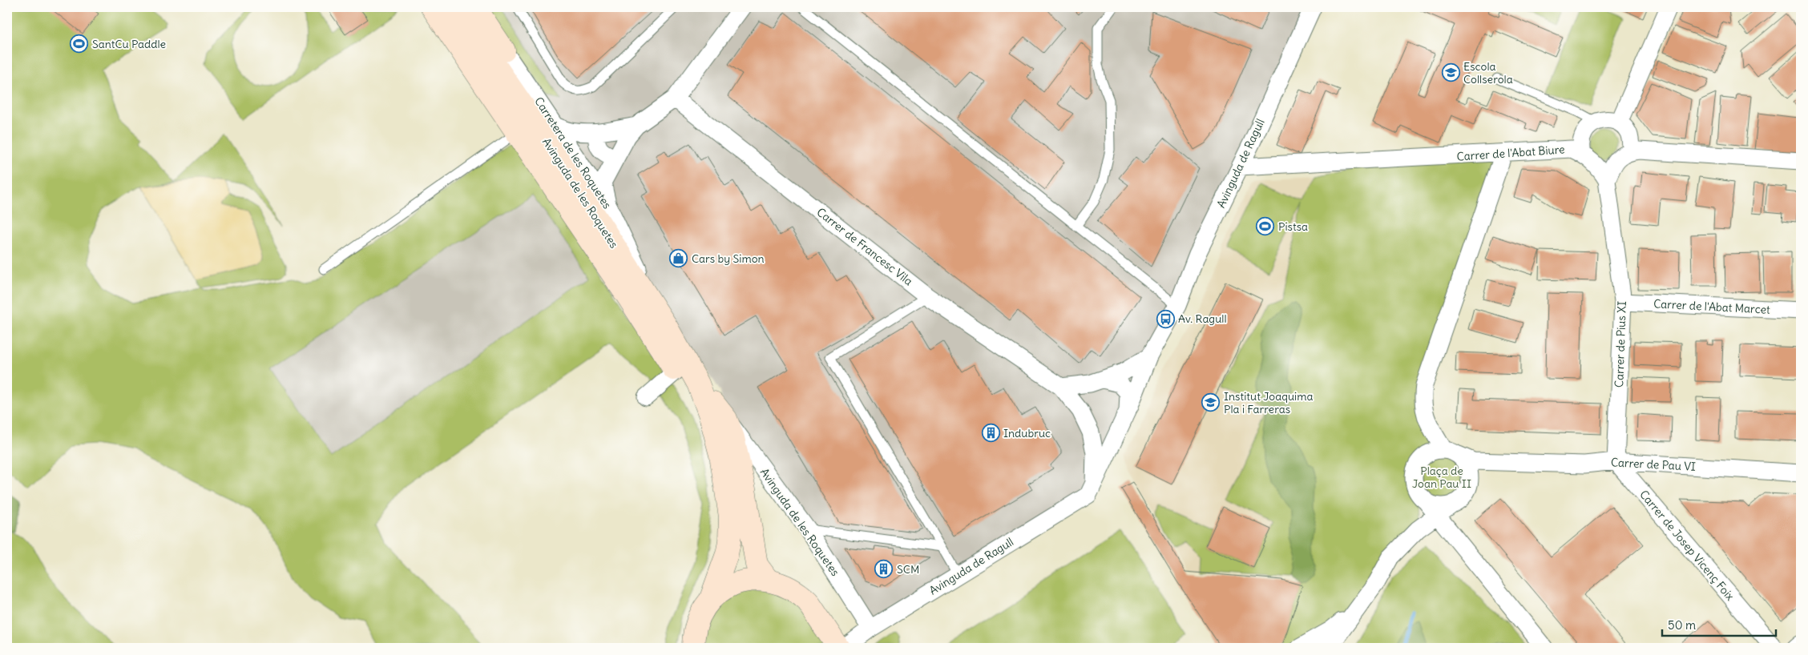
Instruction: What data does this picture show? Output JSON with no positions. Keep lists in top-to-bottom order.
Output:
{
  "streets": {
    "main road": ["Avinguda de les Roquetes"],
    "street": [
      "Carretera de les Roquetes",
      "Carrer de l'Abat Biure",
      "Avinguda de Ragull",
      "Carrer de Francesc Vila",
      "Carrer de l'Abat Marcet",
      "Carrer de Pius XI",
      "Carrer de Pau VI",
      "Carrer de Josep Vicenç Foix"
    ]
  },
  "crossings": [
    ["Carretera de les Roquetes", "Avinguda de les Roquetes"],
    ["Carrer de l'Abat Biure", "Avinguda de Ragull"],
    ["Carrer de l'Abat Biure", "Carrer de Pius XI"],
    ["Avinguda de Ragull", "Avinguda de les Roquetes"],
    ["Carrer de l'Abat Marcet", "Carrer de Pius XI"],
    ["Carrer de Pius XI", "Carrer de Pau VI"],
    ["Carrer de Pius XI", "Carrer de Josep Vicenç Foix"],
    ["Carrer de Pau VI", "Carrer de Josep Vicenç Foix"]
  ],
  "parks": ["Plaça de Joan Pau II"],
  "places": {
    "sports": ["SantCu Paddle", "Pistsa"],
    "school or university": ["Escola Collserola", "Institut Joaquima Pla i Farreras"],
    "shop": ["Cars by Simon"],
    "bus stop": ["Av. Ragull"],
    "building": ["Indubruc", "SCM"]
  },
  "scale_bar": "50 m"
}
